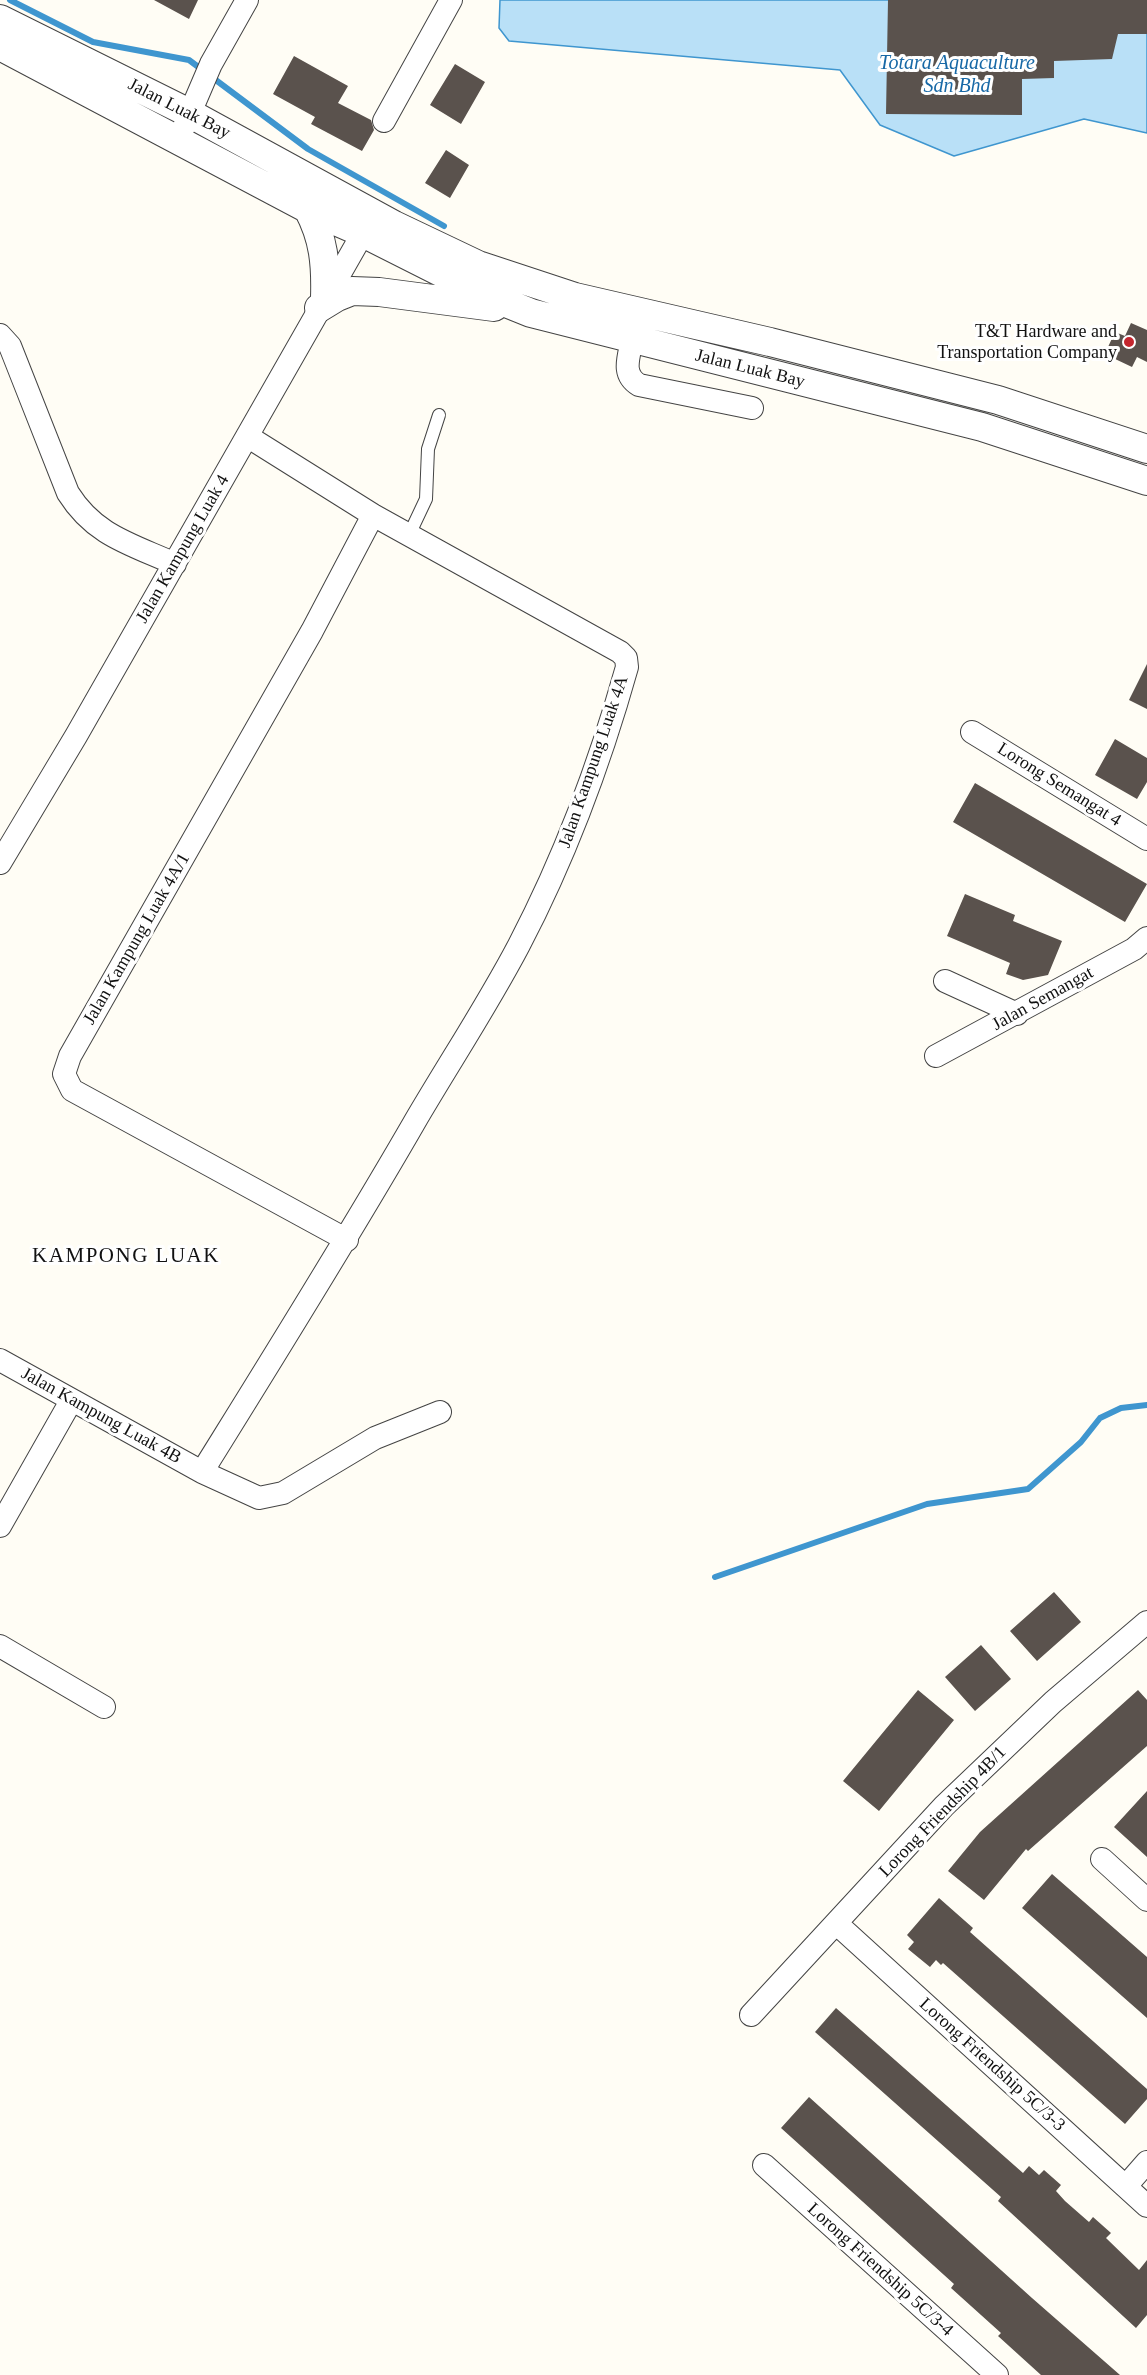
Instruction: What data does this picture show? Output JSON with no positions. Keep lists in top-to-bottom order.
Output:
{
  "streets": {
    "street": [
      "Jalan Luak Bay",
      "Jalan Kampung Luak 4",
      "Jalan Kampung Luak 4A",
      "Lorong Semangat 4",
      "Jalan Kampung Luak 4A/1",
      "Jalan Semangat",
      "Jalan Kampung Luak 4B",
      "Lorong Friendship 4B/1",
      "Lorong Friendship 5C/3-3",
      "Lorong Friendship 5C/3-4"
    ]
  },
  "crossings": [
    ["Jalan Luak Bay", "Jalan Kampung Luak 4"],
    ["Jalan Kampung Luak 4", "Jalan Kampung Luak 4A"],
    ["Jalan Kampung Luak 4A", "Jalan Kampung Luak 4A/1"],
    ["Jalan Kampung Luak 4A", "Jalan Kampung Luak 4B"],
    ["Lorong Friendship 4B/1", "Lorong Friendship 5C/3-3"]
  ],
  "districts": ["KAMPONG LUAK"],
  "water": ["Totara Aquaculture Sdn Bhd"],
  "places": ["T&T Hardware and Transportation Company"]
}
